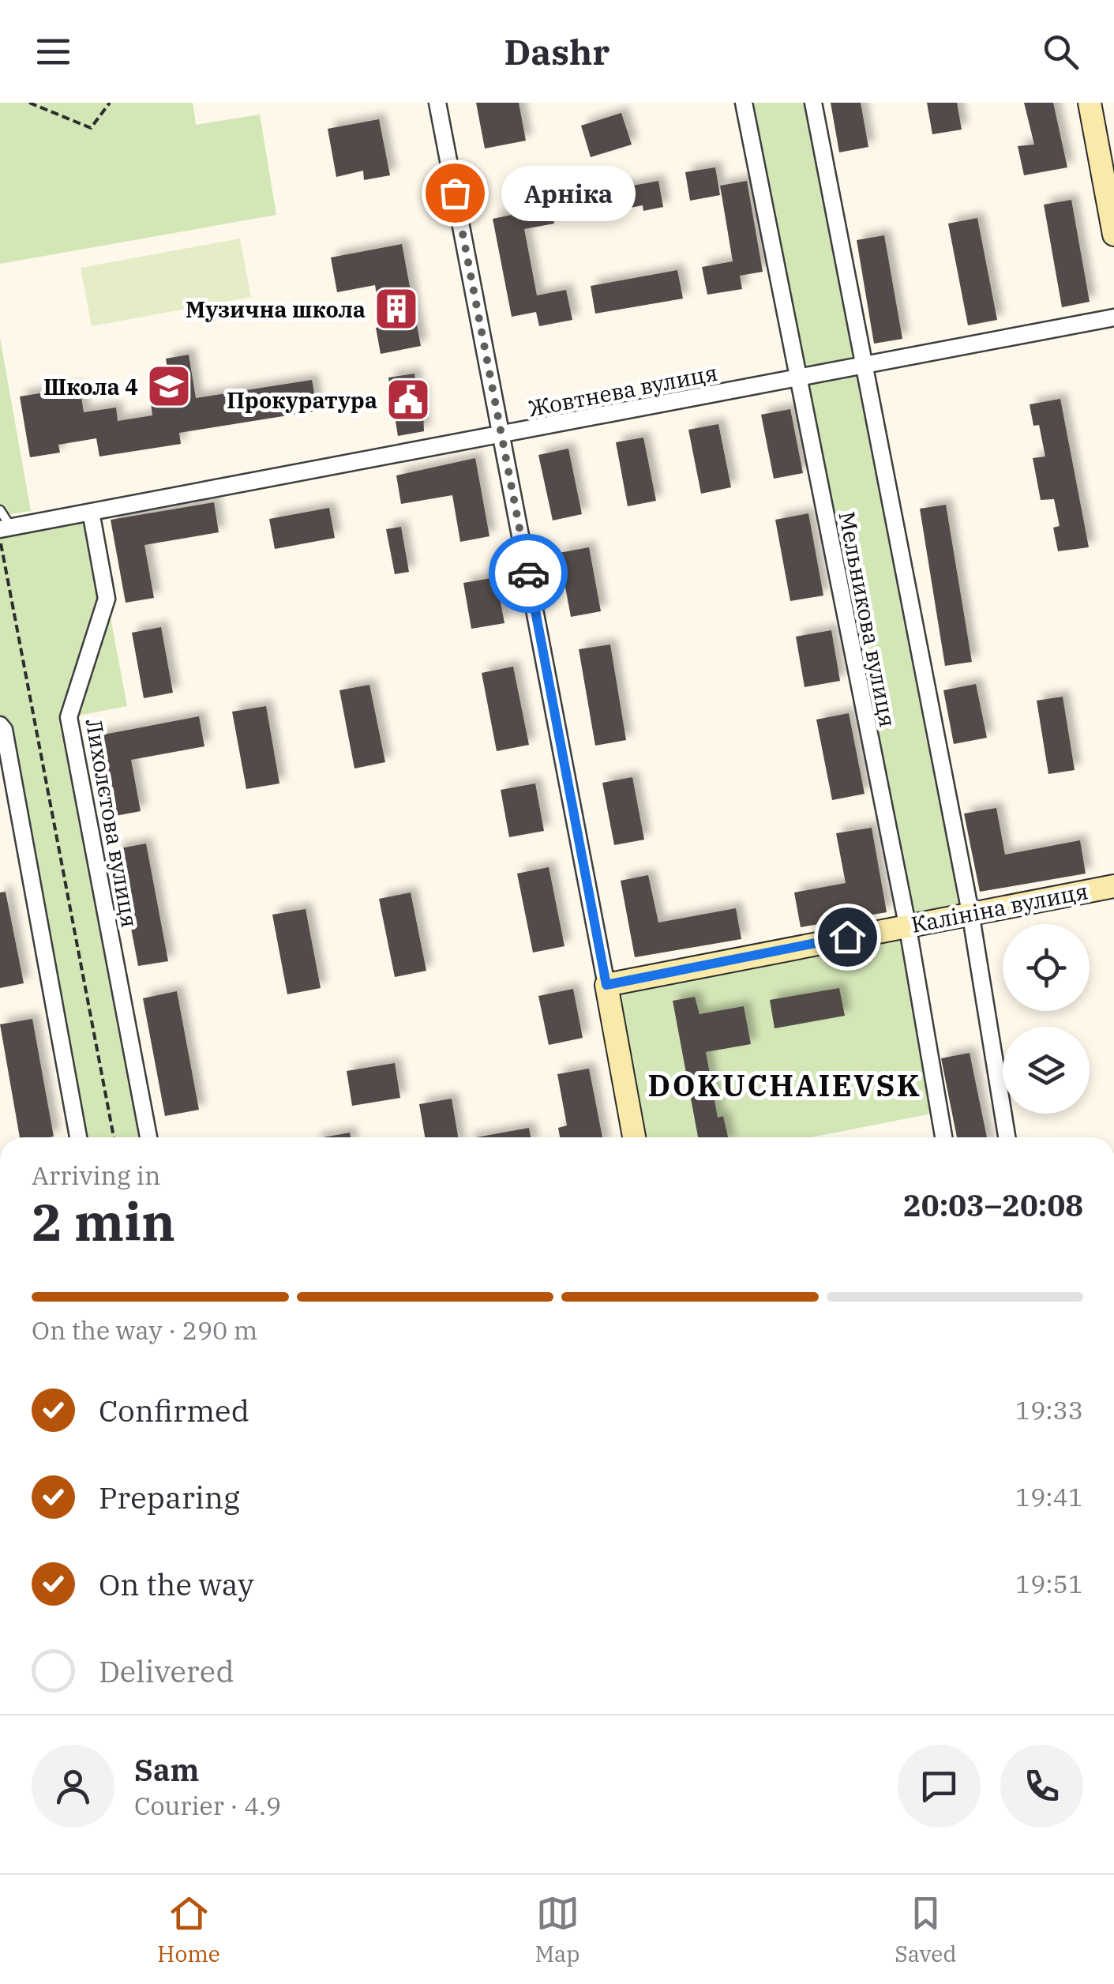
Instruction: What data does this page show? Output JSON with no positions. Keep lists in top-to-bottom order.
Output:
{
  "streets": {
    "main road": ["Калініна вулиця"],
    "street": ["Жовтнева вулиця", "Мельникова вулиця", "Лихолєтова вулиця"]
  },
  "crossings": [
    ["Жовтнева вулиця", "Мельникова вулиця"],
    ["Жовтнева вулиця", "Лихолєтова вулиця"],
    ["Мельникова вулиця", "Калініна вулиця"]
  ],
  "districts": ["DOKUCHAIEVSK"],
  "places": {
    "other": ["Арніка"],
    "building": ["Музична школа"],
    "school or university": ["Школа 4"],
    "public building": ["Прокуратура"]
  },
  "page": {
    "header": "Dashr",
    "bubble": "Арніка",
    "heading": ["2 min", "Arriving in", "20:03–20:08"],
    "panel": ["Sam", "Courier · 4.9"],
    "bar": "On the way · 290 m",
    "list": [
      ["Confirmed", "19:33"],
      ["Preparing", "19:41"],
      ["On the way", "19:51"],
      "Delivered"
    ],
    "tabs": ["Home", "Map", "Saved"]
  }
}
